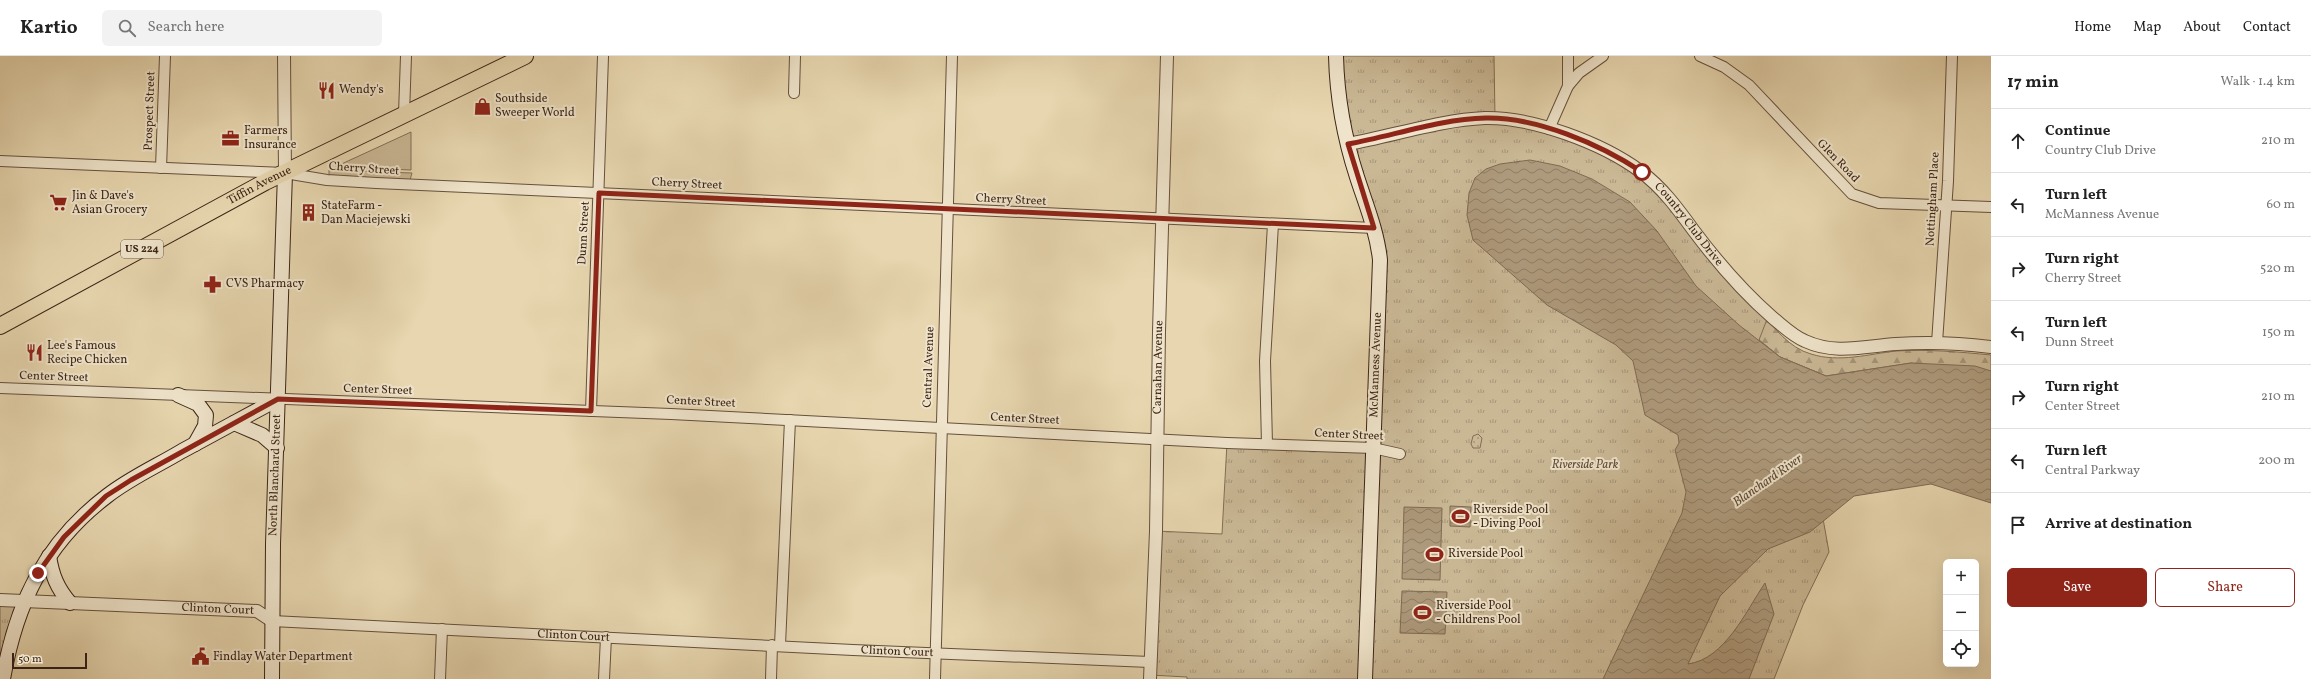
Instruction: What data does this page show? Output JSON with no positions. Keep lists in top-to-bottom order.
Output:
{
  "streets": {
    "highway": ["Tiffin Avenue", "US 224"],
    "main road": ["McManness Avenue", "North Blanchard Street"],
    "street": [
      "Prospect Street",
      "Glen Road",
      "Cherry Street",
      "Nottingham Place",
      "Country Club Drive",
      "Dunn Street",
      "Central Avenue",
      "Carnahan Avenue",
      "Center Street",
      "Clinton Court"
    ]
  },
  "crossings": [
    ["Prospect Street", "Cherry Street"],
    ["Glen Road", "Nottingham Place"],
    ["Cherry Street", "Tiffin Avenue"],
    ["Cherry Street", "Dunn Street"],
    ["Cherry Street", "McManness Avenue"],
    ["Cherry Street", "Central Avenue"],
    ["Cherry Street", "Carnahan Avenue"],
    ["Cherry Street", "North Blanchard Street"],
    ["Tiffin Avenue", "North Blanchard Street"],
    ["Nottingham Place", "Country Club Drive"],
    ["Country Club Drive", "McManness Avenue"],
    ["Dunn Street", "Center Street"],
    ["McManness Avenue", "Center Street"],
    ["Central Avenue", "Center Street"],
    ["Central Avenue", "Clinton Court"],
    ["Carnahan Avenue", "Center Street"],
    ["Carnahan Avenue", "Clinton Court"],
    ["Center Street", "North Blanchard Street"],
    ["North Blanchard Street", "Clinton Court"]
  ],
  "water": ["Blanchard River"],
  "parks": ["Riverside Park"],
  "places": {
    "restaurant": ["Wendy's", "Lee's Famous Recipe Chicken"],
    "shop": ["Southside Sweeper World"],
    "office": ["Farmers Insurance"],
    "supermarket": ["Jin & Dave's Asian Grocery"],
    "building": ["StateFarm - Dan Maciejewski"],
    "pharmacy": ["CVS Pharmacy"],
    "sports": ["Riverside Pool - Diving Pool", "Riverside Pool", "Riverside Pool - Childrens Pool"],
    "public building": ["Findlay Water Department"]
  },
  "scale_bar": "50 m",
  "page": {
    "header": "Kartio",
    "search": "Search here",
    "nav": [
      "Home",
      "Map",
      "About",
      "Contact"
    ],
    "heading": ["17 min", "Walk · 1.4 km"],
    "list": [
      ["Continue", "Country Club Drive", "210 m"],
      ["Turn left", "McManness Avenue", "60 m"],
      ["Turn right", "Cherry Street", "520 m"],
      ["Turn left", "Dunn Street", "150 m"],
      ["Turn right", "Center Street", "210 m"],
      ["Turn left", "Central Parkway", "200 m"],
      "Arrive at destination"
    ],
    "buttons": ["Save", "Share"],
    "map_buttons": ["+", "−"],
    "scale": "50 m"
  }
}
